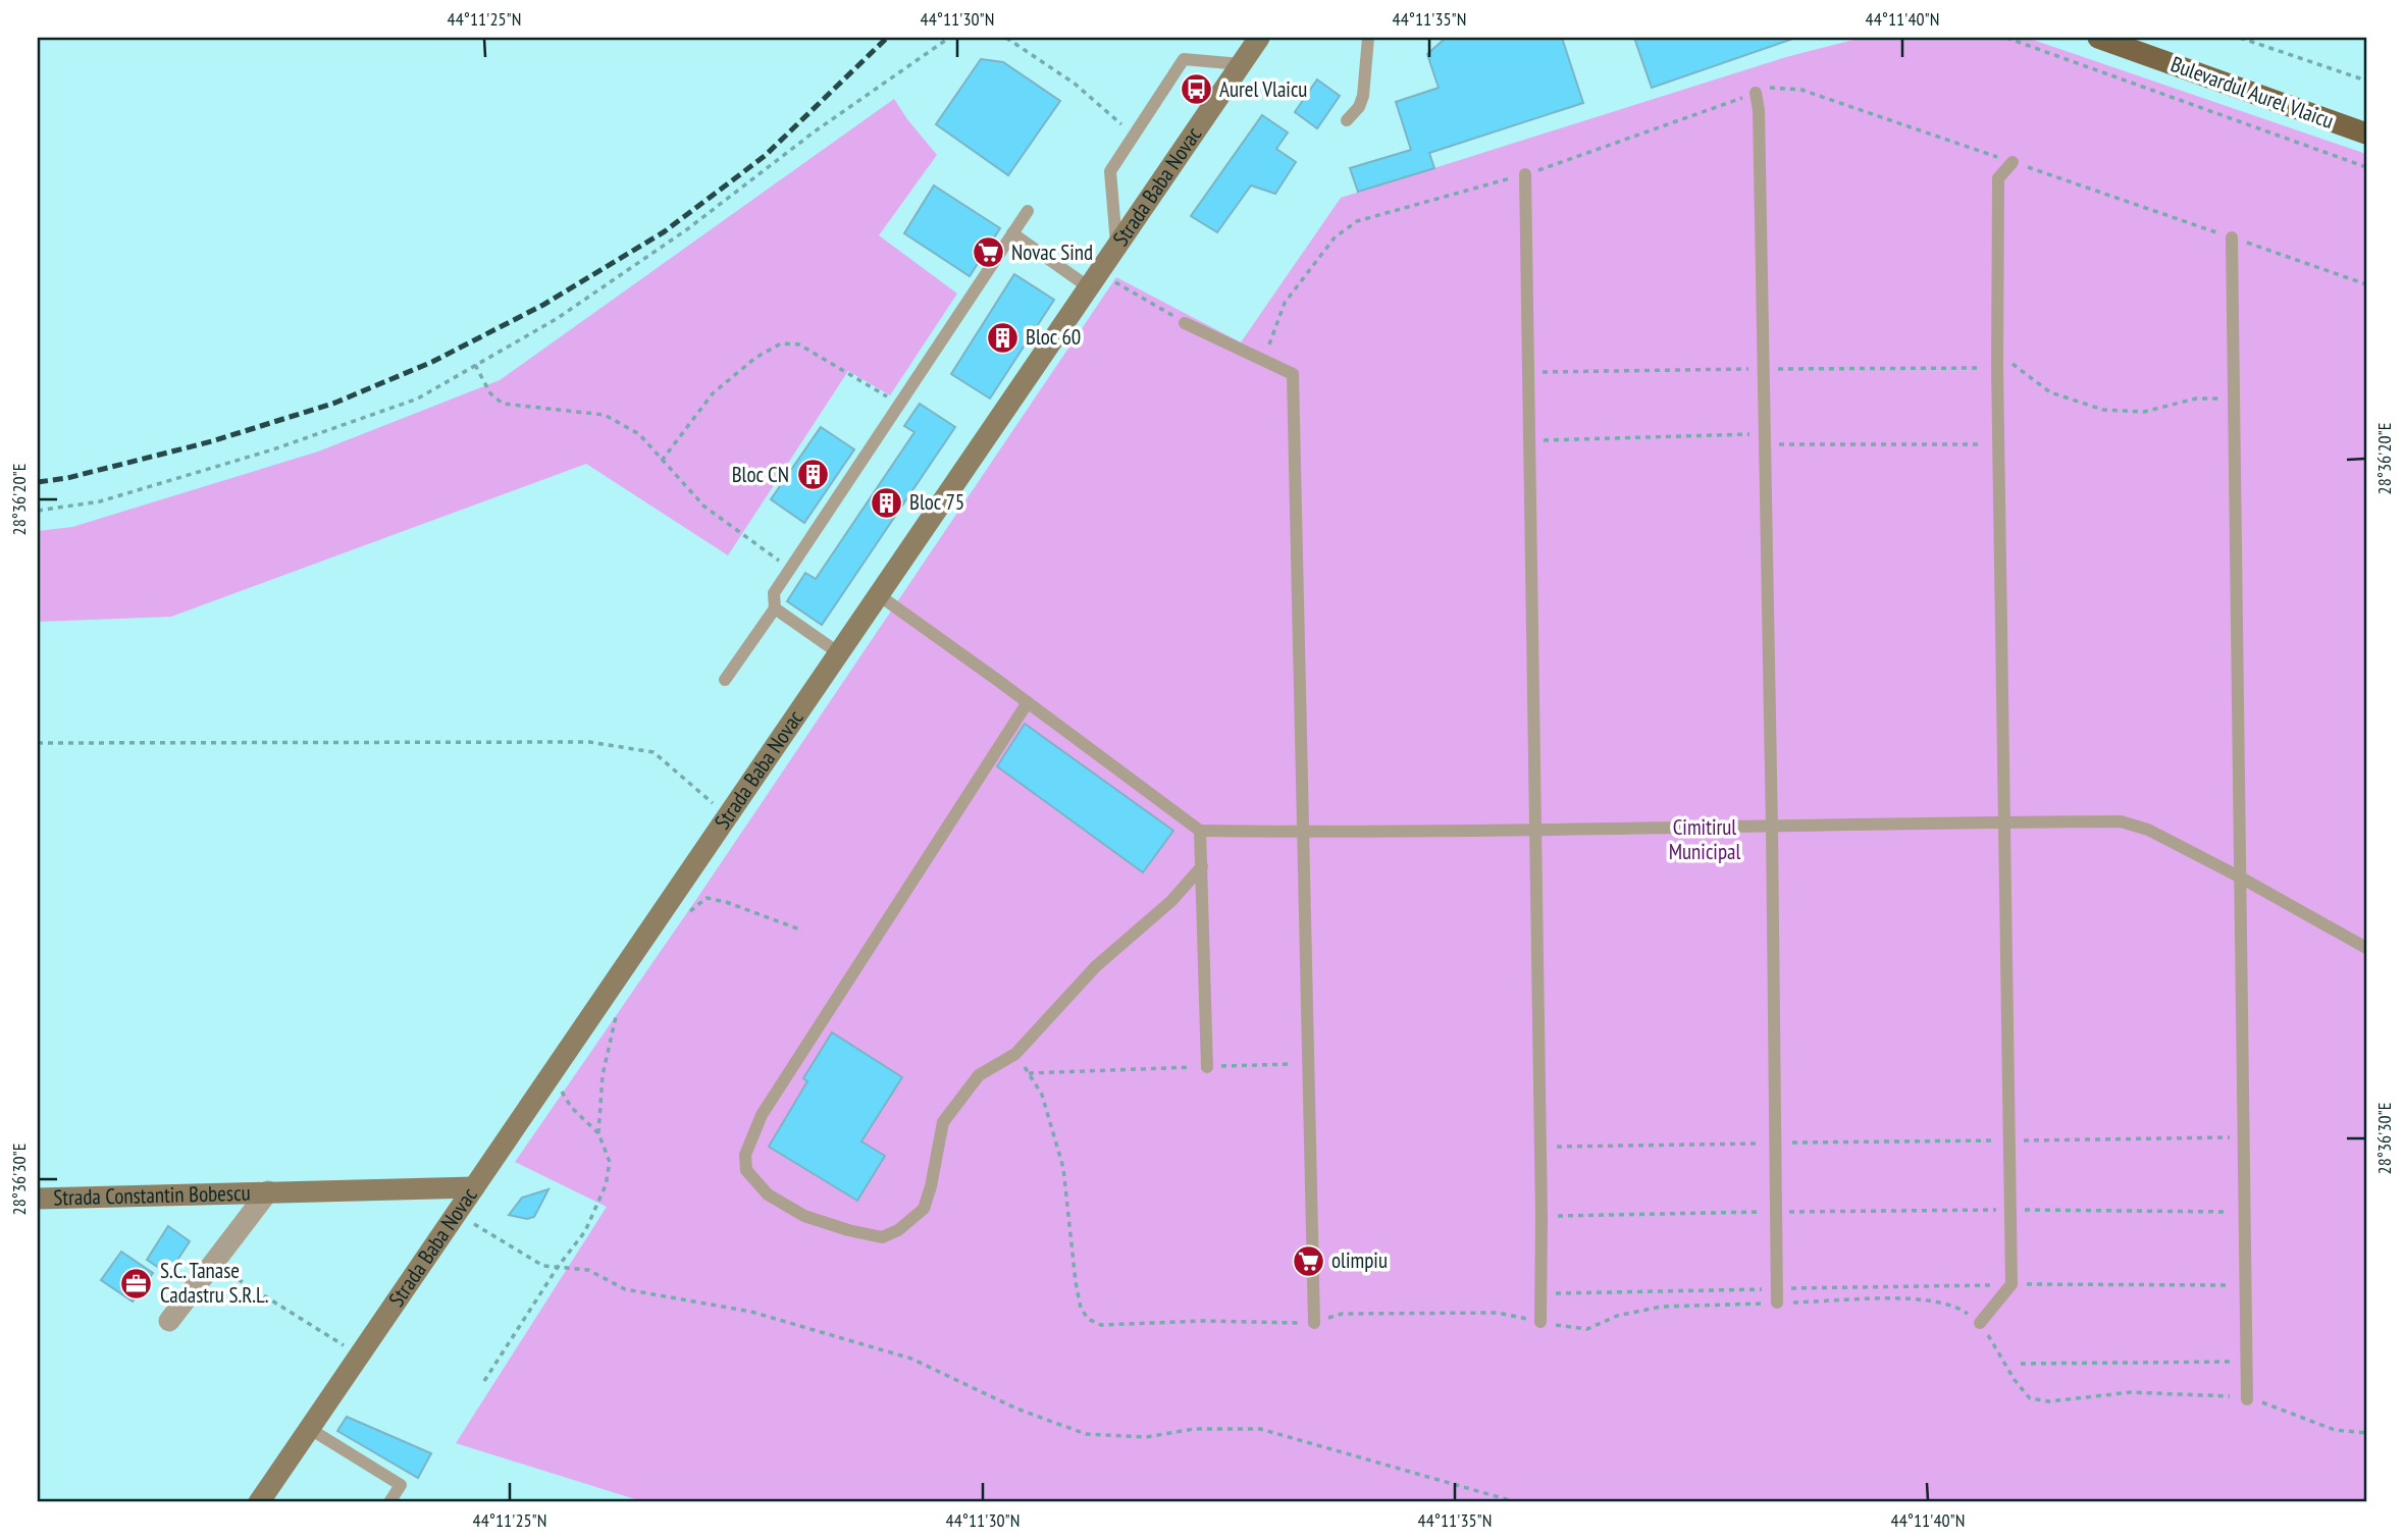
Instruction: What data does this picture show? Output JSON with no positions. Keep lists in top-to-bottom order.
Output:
{
  "streets": {
    "main road": ["Bulevardul Aurel Vlaicu", "Strada Baba Novac", "Strada Constantin Bobescu"]
  },
  "crossings": [
    ["Strada Baba Novac", "Strada Constantin Bobescu"]
  ],
  "parks": ["Cimitirul Municipal"],
  "places": {
    "bus stop": ["Aurel Vlaicu"],
    "supermarket": ["Novac Sind", "olimpiu"],
    "building": ["Bloc 60", "Bloc CN", "Bloc 75"],
    "office": ["S.C. Tanase Cadastru S.R.L."]
  },
  "coordinates": [
    "44°11'25\"N",
    "44°11'30\"N",
    "44°11'35\"N",
    "44°11'40\"N",
    "28°36'20\"E",
    "28°36'30\"E"
  ]
}
